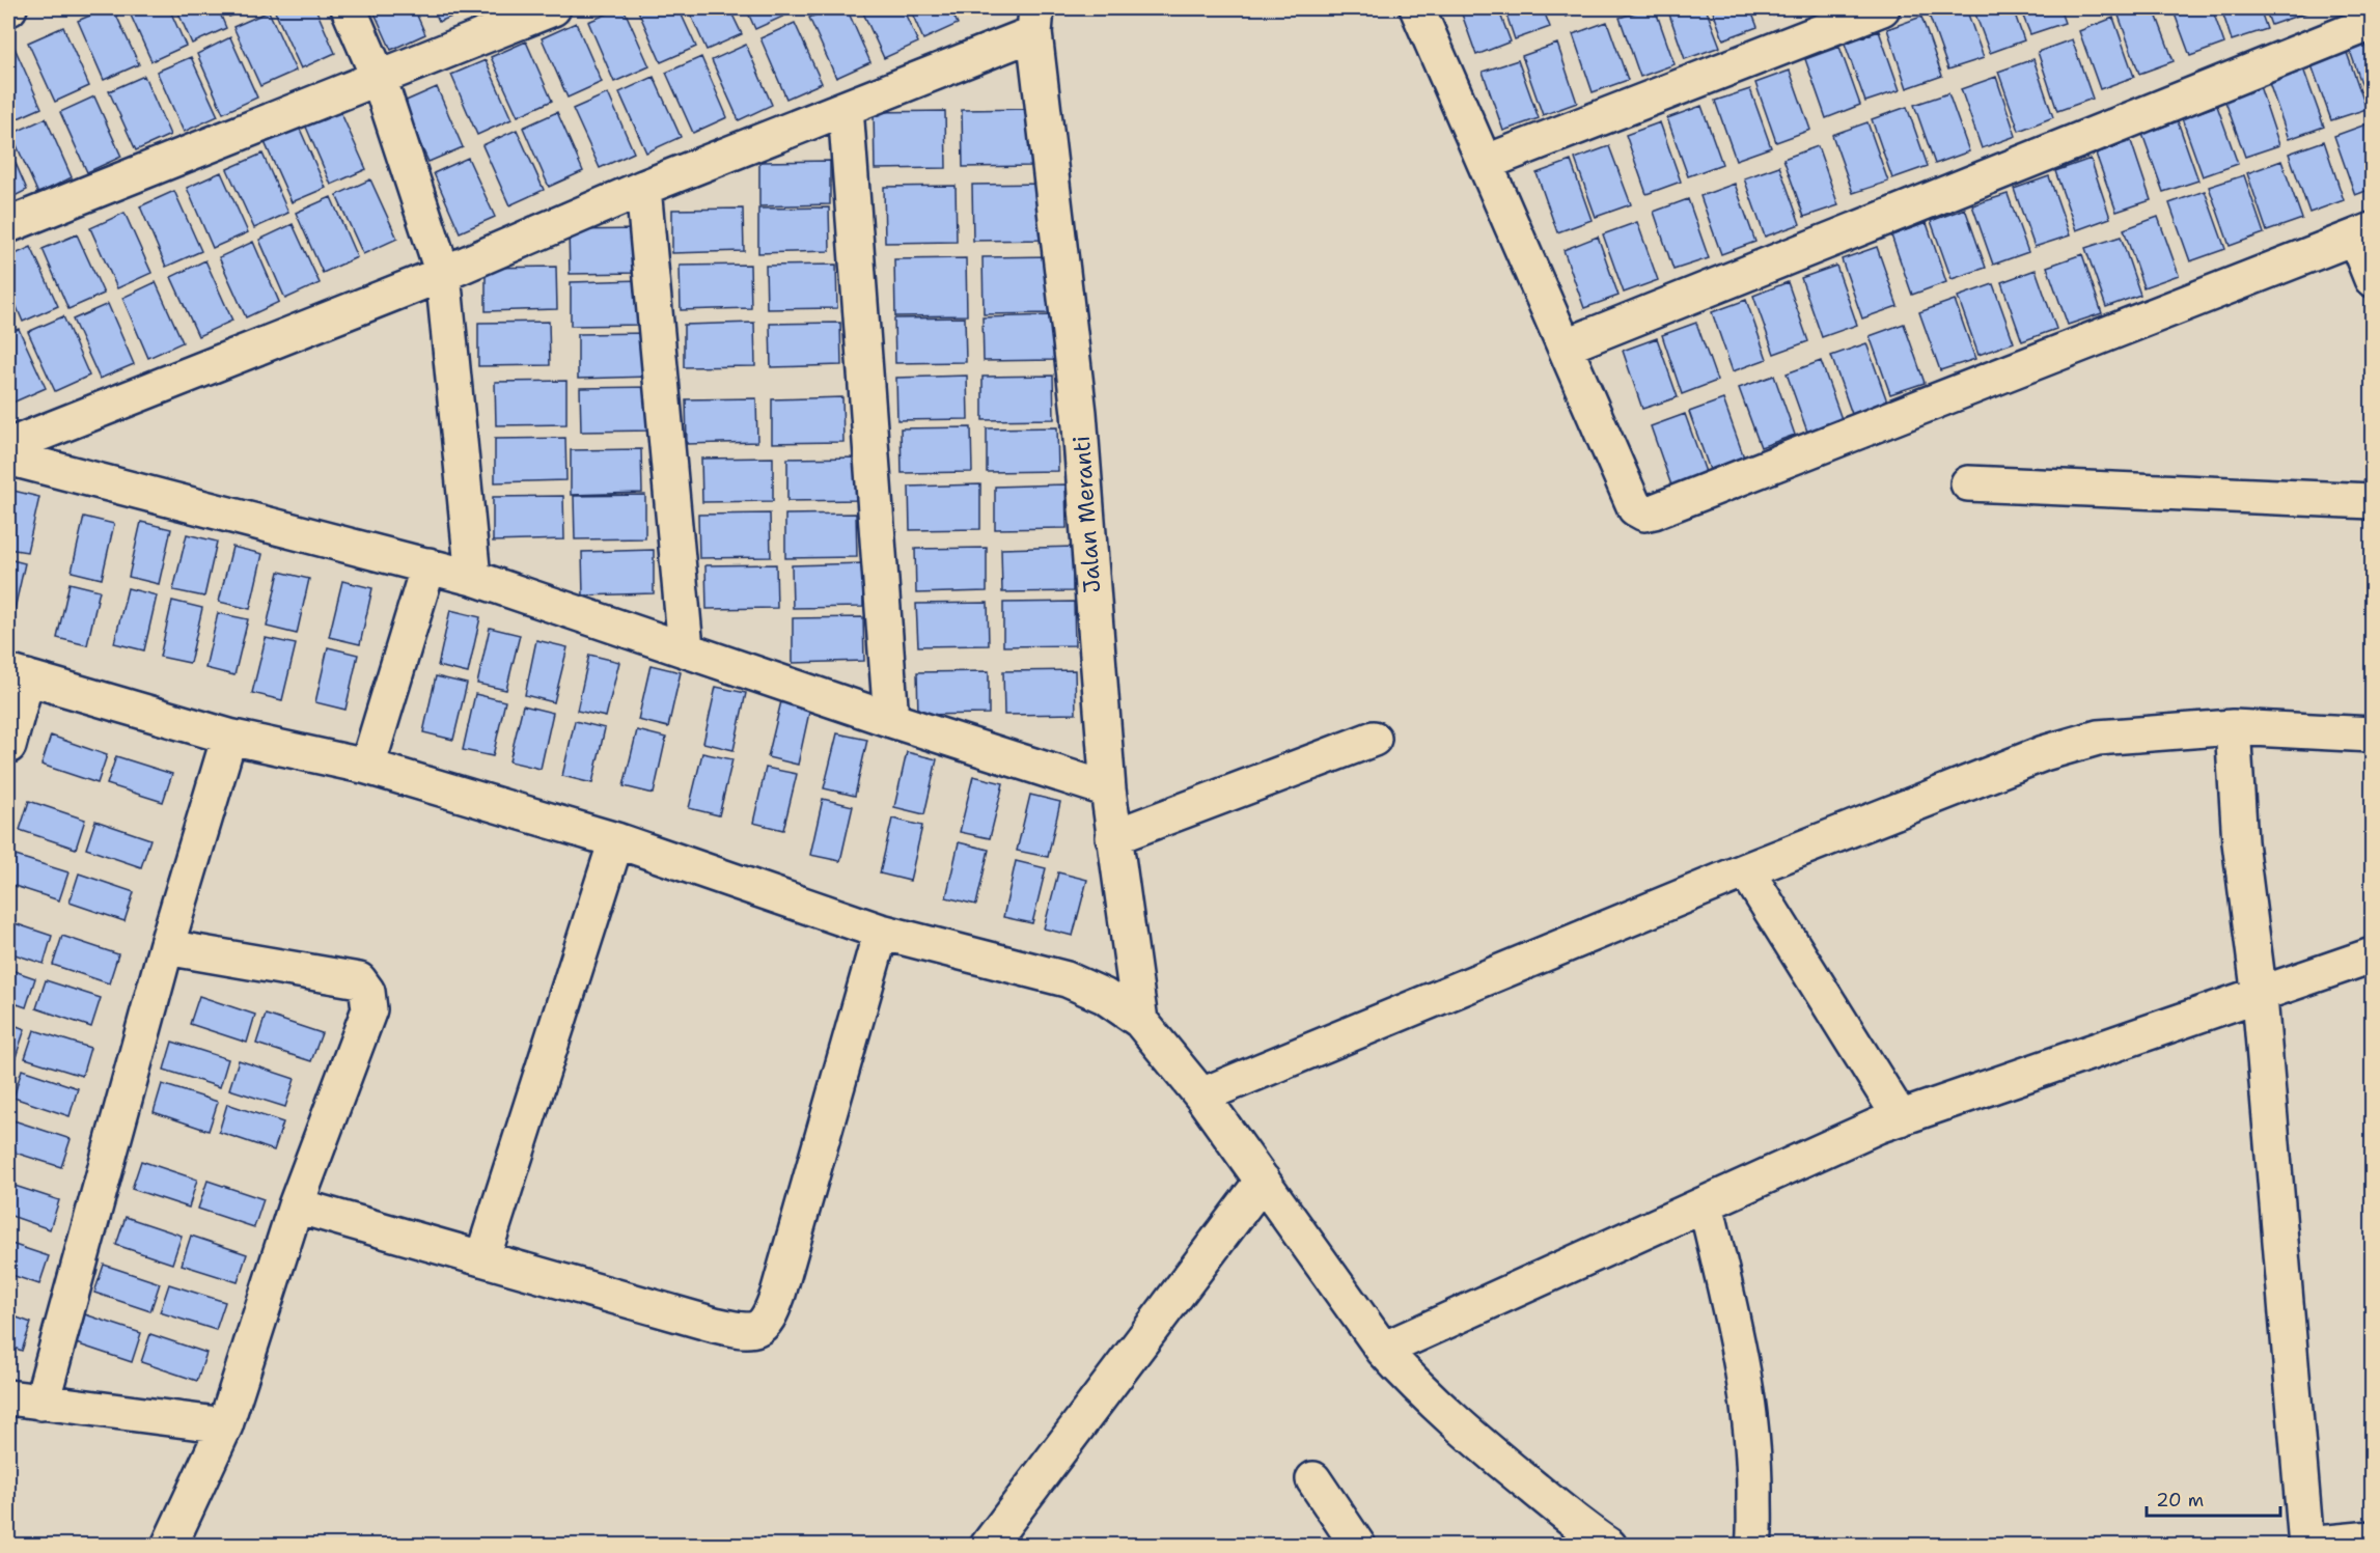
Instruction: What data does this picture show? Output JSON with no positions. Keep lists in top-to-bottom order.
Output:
{
  "streets": {
    "street": ["Jalan Meranti"]
  },
  "scale_bar": "20 m"
}
